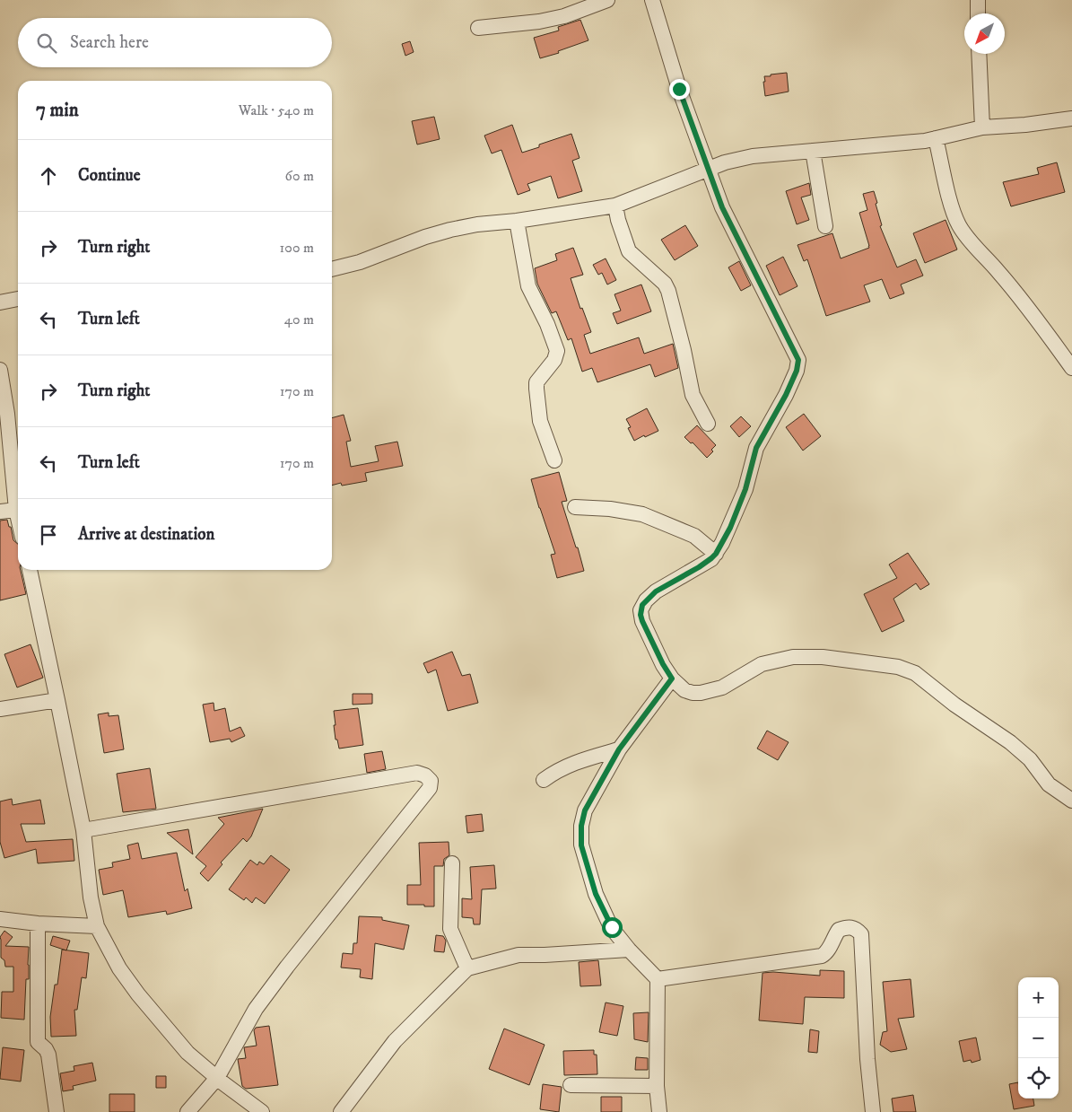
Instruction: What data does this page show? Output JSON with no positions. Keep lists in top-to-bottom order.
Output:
{
  "north": "bottom left",
  "page": {
    "search": "Search here",
    "heading": ["7 min", "Walk · 540 m"],
    "list": [
      ["Continue", "60 m"],
      ["Turn right", "100 m"],
      ["Turn left", "40 m"],
      ["Turn right", "170 m"],
      ["Turn left", "170 m"],
      "Arrive at destination"
    ],
    "map_buttons": ["+", "−"]
  }
}
